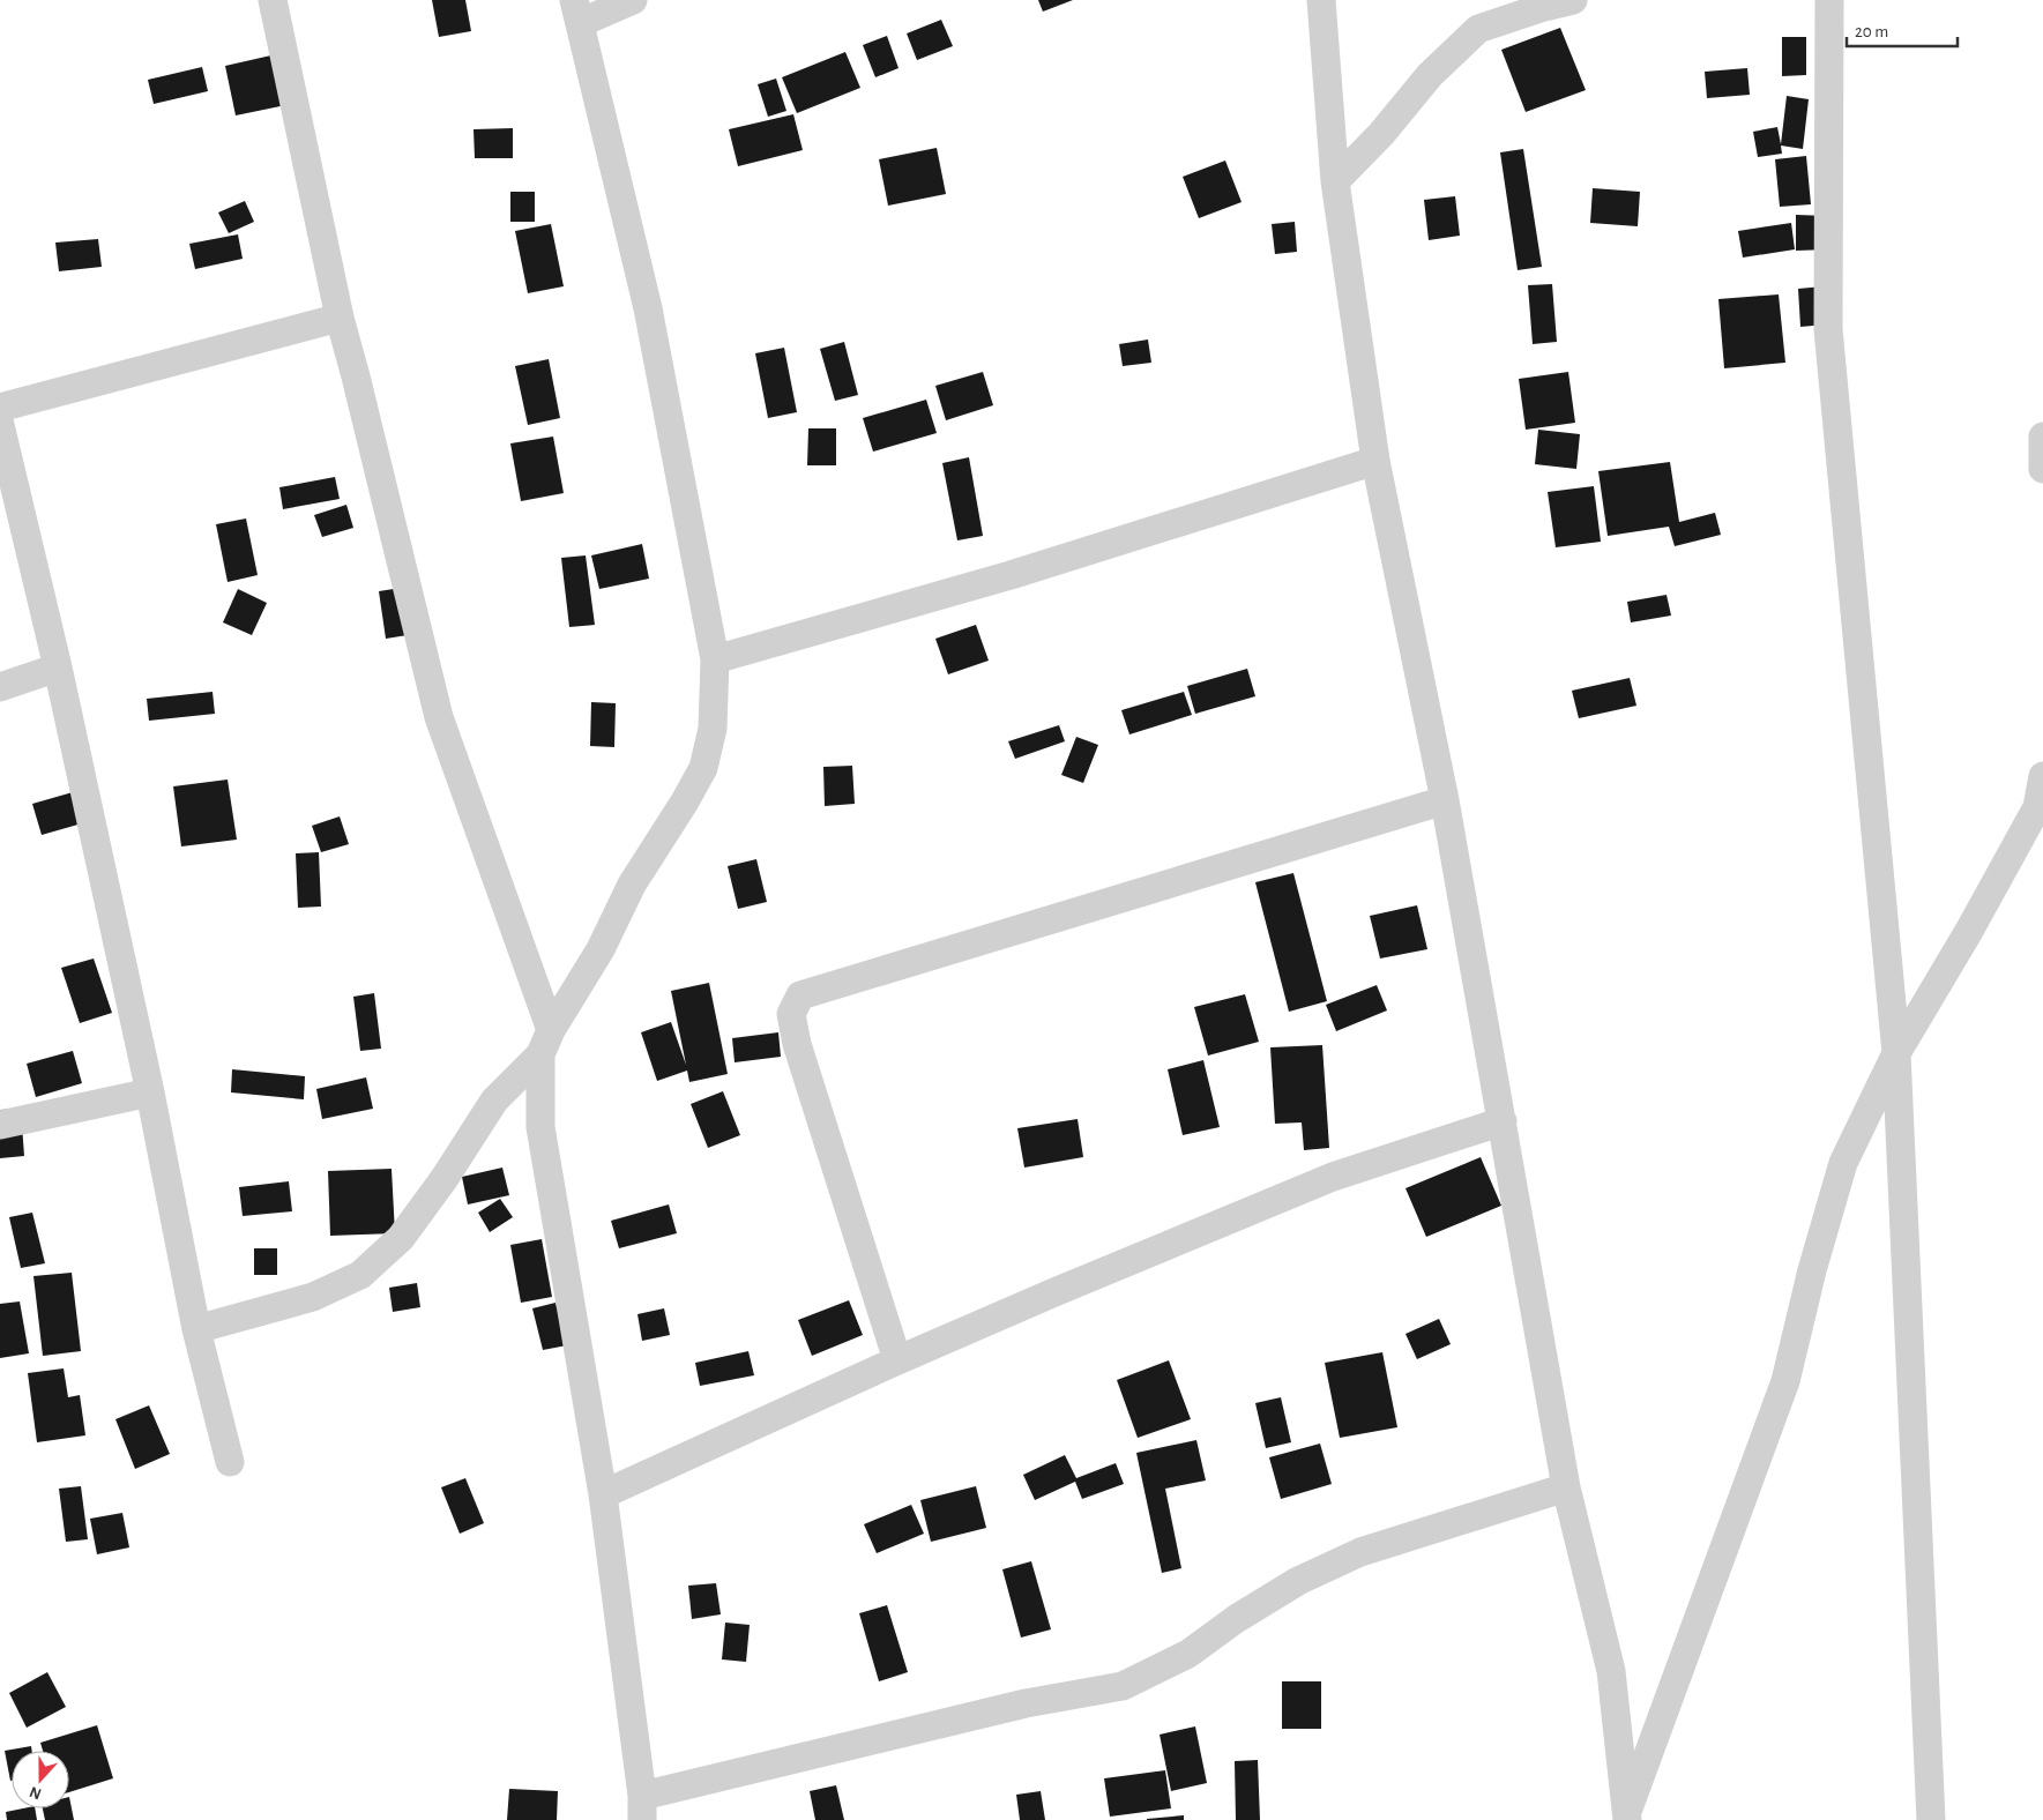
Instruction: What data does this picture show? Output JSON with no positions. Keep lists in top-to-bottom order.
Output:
{
  "scale_bar": "20 m",
  "north": "bottom"
}
